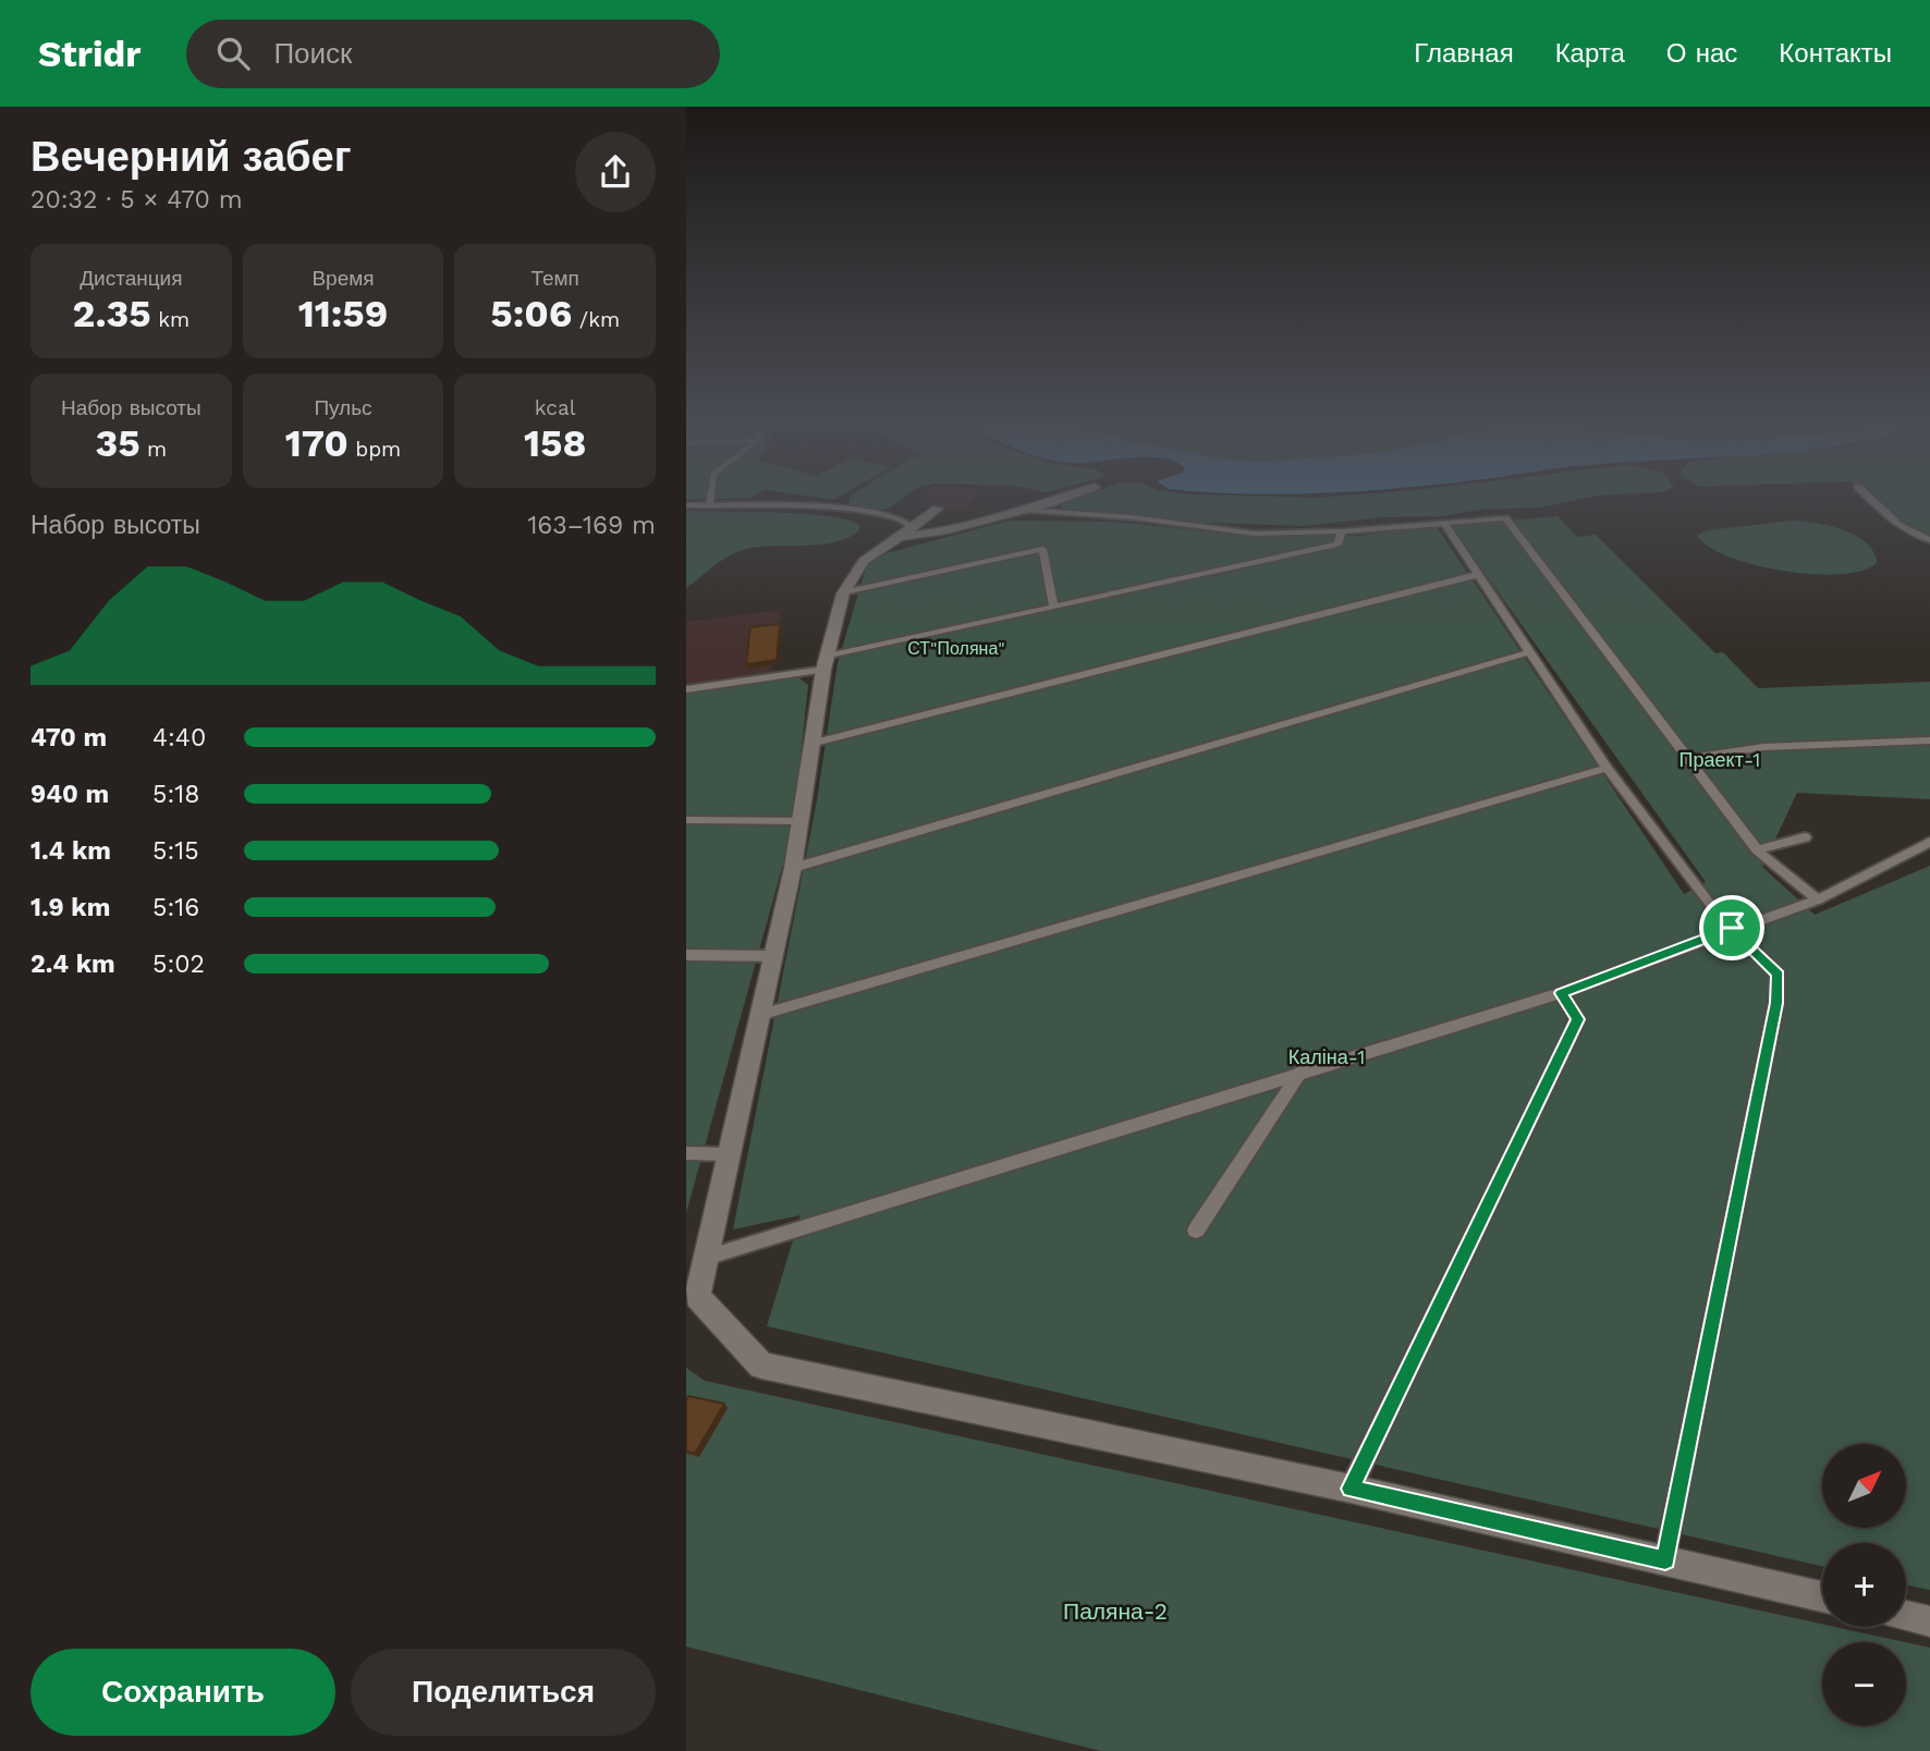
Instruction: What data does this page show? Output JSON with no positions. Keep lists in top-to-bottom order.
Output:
{
  "parks": [
    "СТ\"Поляна\"",
    "Праект-1",
    "Каліна-1",
    "Паляна-2"
  ],
  "north": "top right",
  "page": {
    "header": "Stridr",
    "search": "Поиск",
    "nav": [
      "Главная",
      "Карта",
      "О нас",
      "Контакты"
    ],
    "heading": ["Вечерний забег", "20:32 · 5 × 470 m"],
    "stats": [
      ["Дистанция", "2.35 km"],
      ["Время", "11:59"],
      ["Темп", "5:06 /km"],
      ["Набор высоты", "35 m"],
      ["Пульс", "170 bpm"],
      ["kcal", "158"]
    ],
    "chart": ["Набор высоты", "163–169 m"],
    "list": [
      {
        "name": "470 m",
        "note": "4:40"
      },
      {
        "name": "940 m",
        "note": "5:18"
      },
      {
        "name": "1.4 km",
        "note": "5:15"
      },
      {
        "name": "1.9 km",
        "note": "5:16"
      },
      {
        "name": "2.4 km",
        "note": "5:02"
      }
    ],
    "map_buttons": ["+", "−"],
    "buttons": ["Сохранить", "Поделиться"]
  }
}
